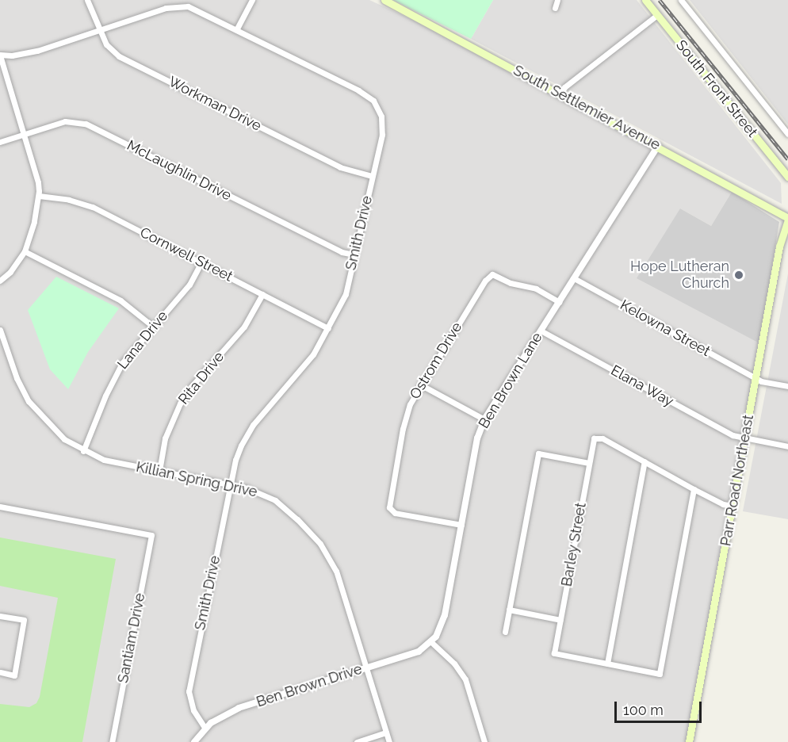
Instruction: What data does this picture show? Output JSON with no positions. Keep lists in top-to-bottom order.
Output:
{
  "streets": {
    "main road": ["South Front Street", "South Settlemier Avenue", "Parr Road Northeast"],
    "street": [
      "Workman Drive",
      "McLaughlin Drive",
      "Smith Drive",
      "Cornwell Street",
      "Kelowna Street",
      "Lana Drive",
      "Ostrom Drive",
      "Rita Drive",
      "Ben Brown Lane",
      "Elana Way",
      "Killian Spring Drive",
      "Barley Street",
      "Santiam Drive",
      "Ben Brown Drive"
    ]
  },
  "crossings": [
    ["Workman Drive", "Smith Drive"],
    ["South Settlemier Avenue", "Ben Brown Lane"],
    ["South Settlemier Avenue", "Parr Road Northeast"],
    ["McLaughlin Drive", "Smith Drive"],
    ["Smith Drive", "Cornwell Street"],
    ["Smith Drive", "Killian Spring Drive"],
    ["Smith Drive", "Ben Brown Drive"],
    ["Cornwell Street", "Lana Drive"],
    ["Cornwell Street", "Rita Drive"],
    ["Kelowna Street", "Ben Brown Lane"],
    ["Kelowna Street", "Parr Road Northeast"],
    ["Lana Drive", "Killian Spring Drive"],
    ["Ostrom Drive", "Ben Brown Lane"],
    ["Rita Drive", "Killian Spring Drive"],
    ["Ben Brown Lane", "Elana Way"],
    ["Ben Brown Lane", "Ben Brown Drive"],
    ["Elana Way", "Parr Road Northeast"],
    ["Killian Spring Drive", "Ben Brown Drive"]
  ],
  "places": ["Hope Lutheran Church"],
  "scale_bar": "100 m"
}
